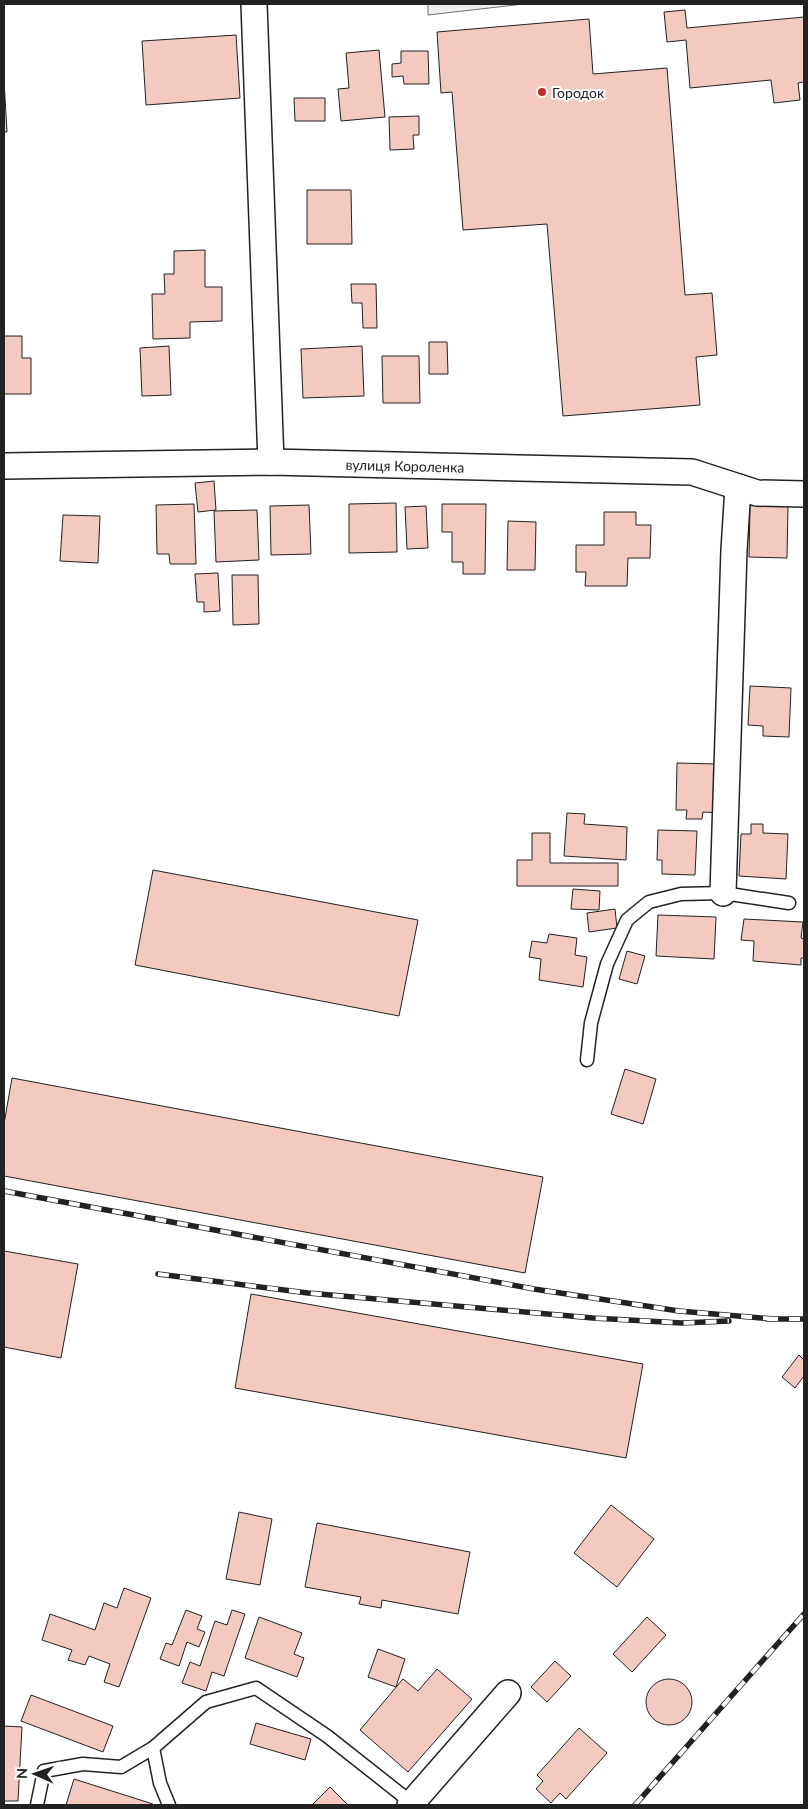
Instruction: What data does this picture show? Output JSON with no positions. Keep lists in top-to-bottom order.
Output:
{
  "streets": {
    "street": ["вулиця Короленка"]
  },
  "places": ["Городок"],
  "north": "left"
}
